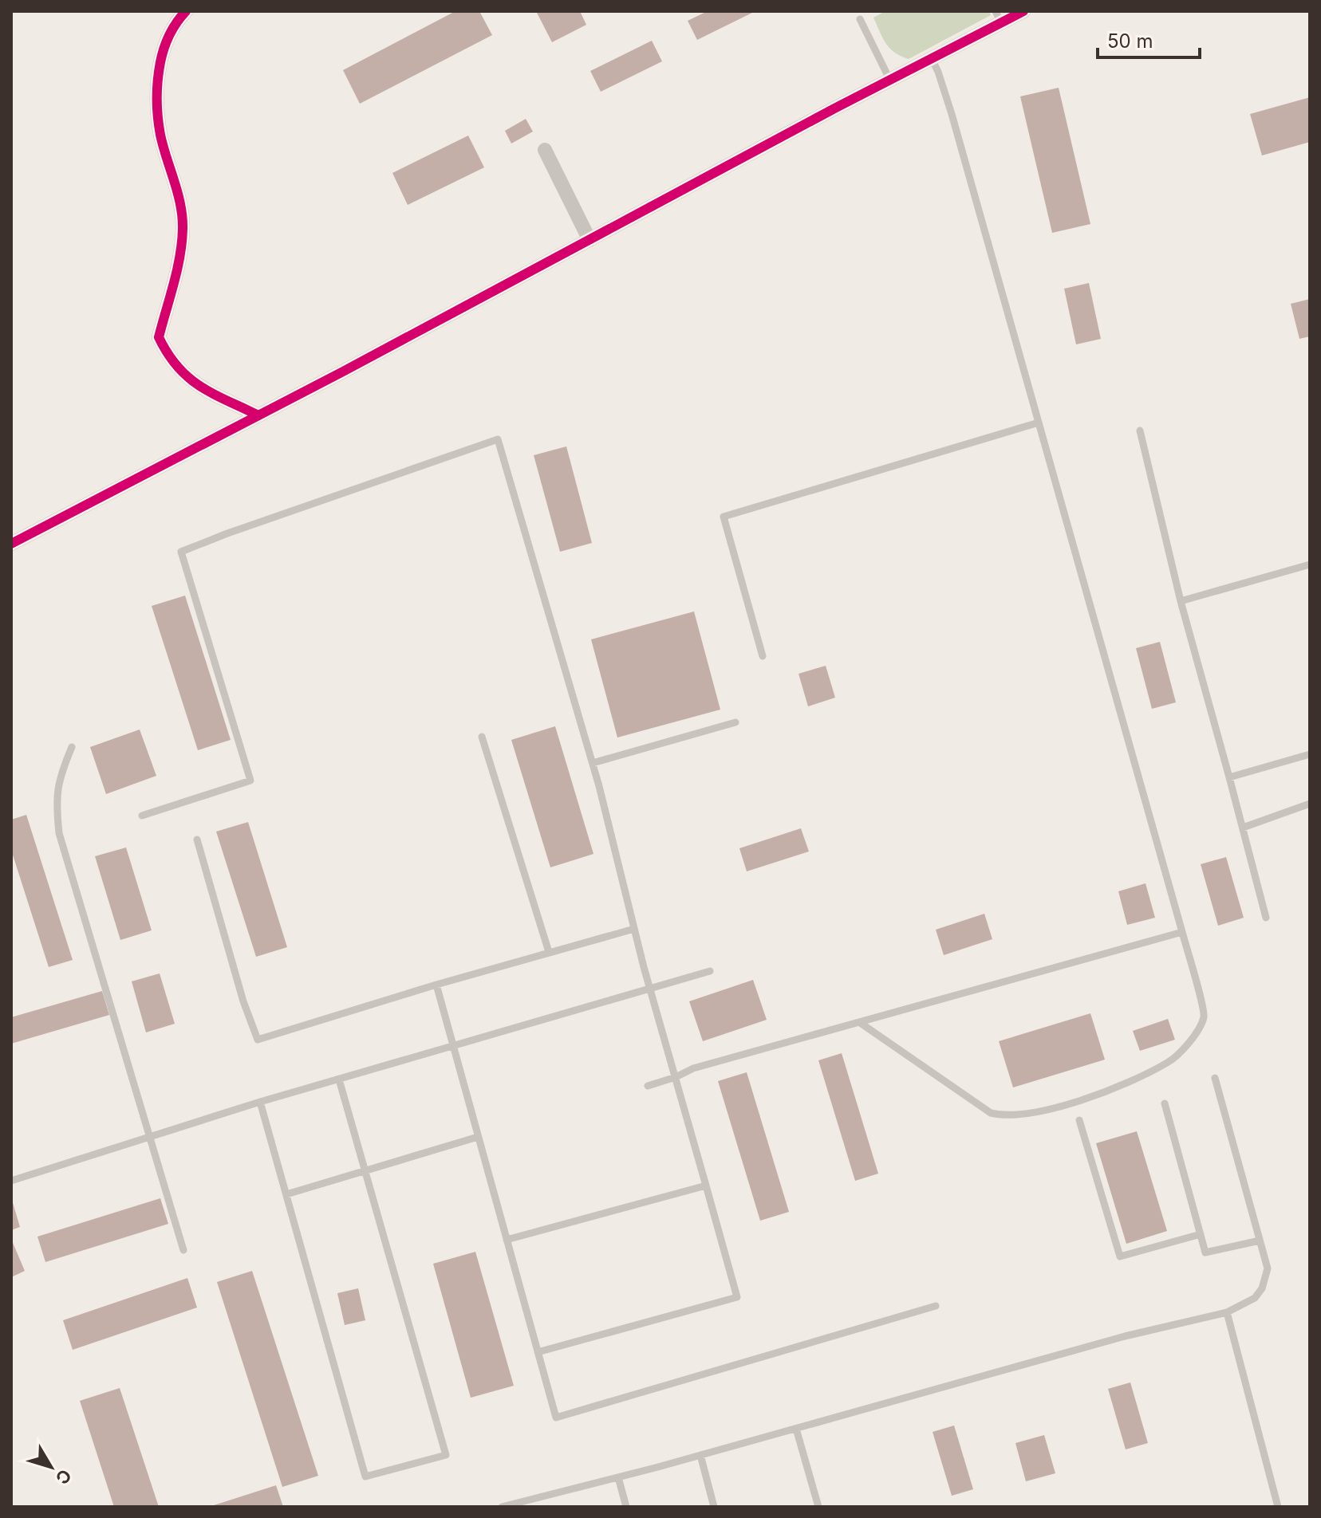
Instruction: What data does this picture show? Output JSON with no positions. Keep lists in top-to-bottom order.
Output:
{
  "scale_bar": "50 m",
  "north": "bottom right"
}
